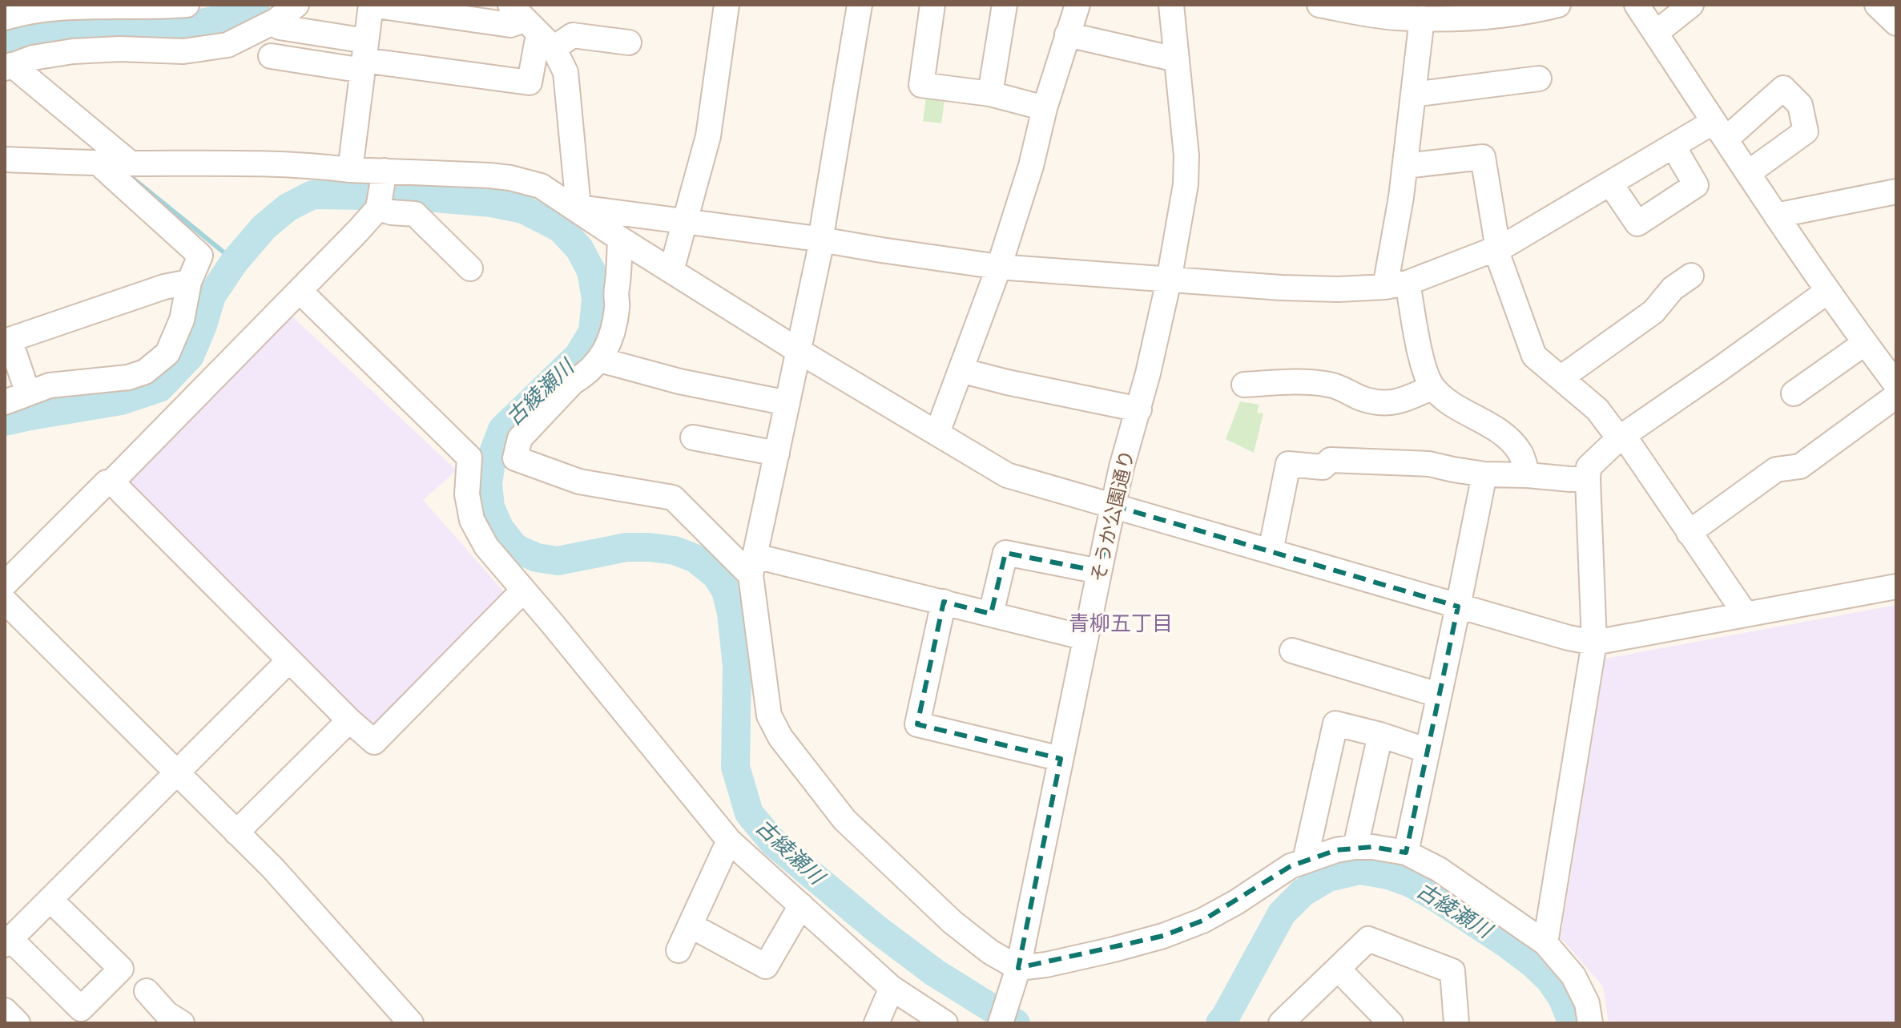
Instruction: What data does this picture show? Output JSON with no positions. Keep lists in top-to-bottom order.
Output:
{
  "streets": {
    "street": ["そうか公園通り"]
  },
  "districts": ["青柳五丁目"],
  "water": ["古綾瀬川"]
}
